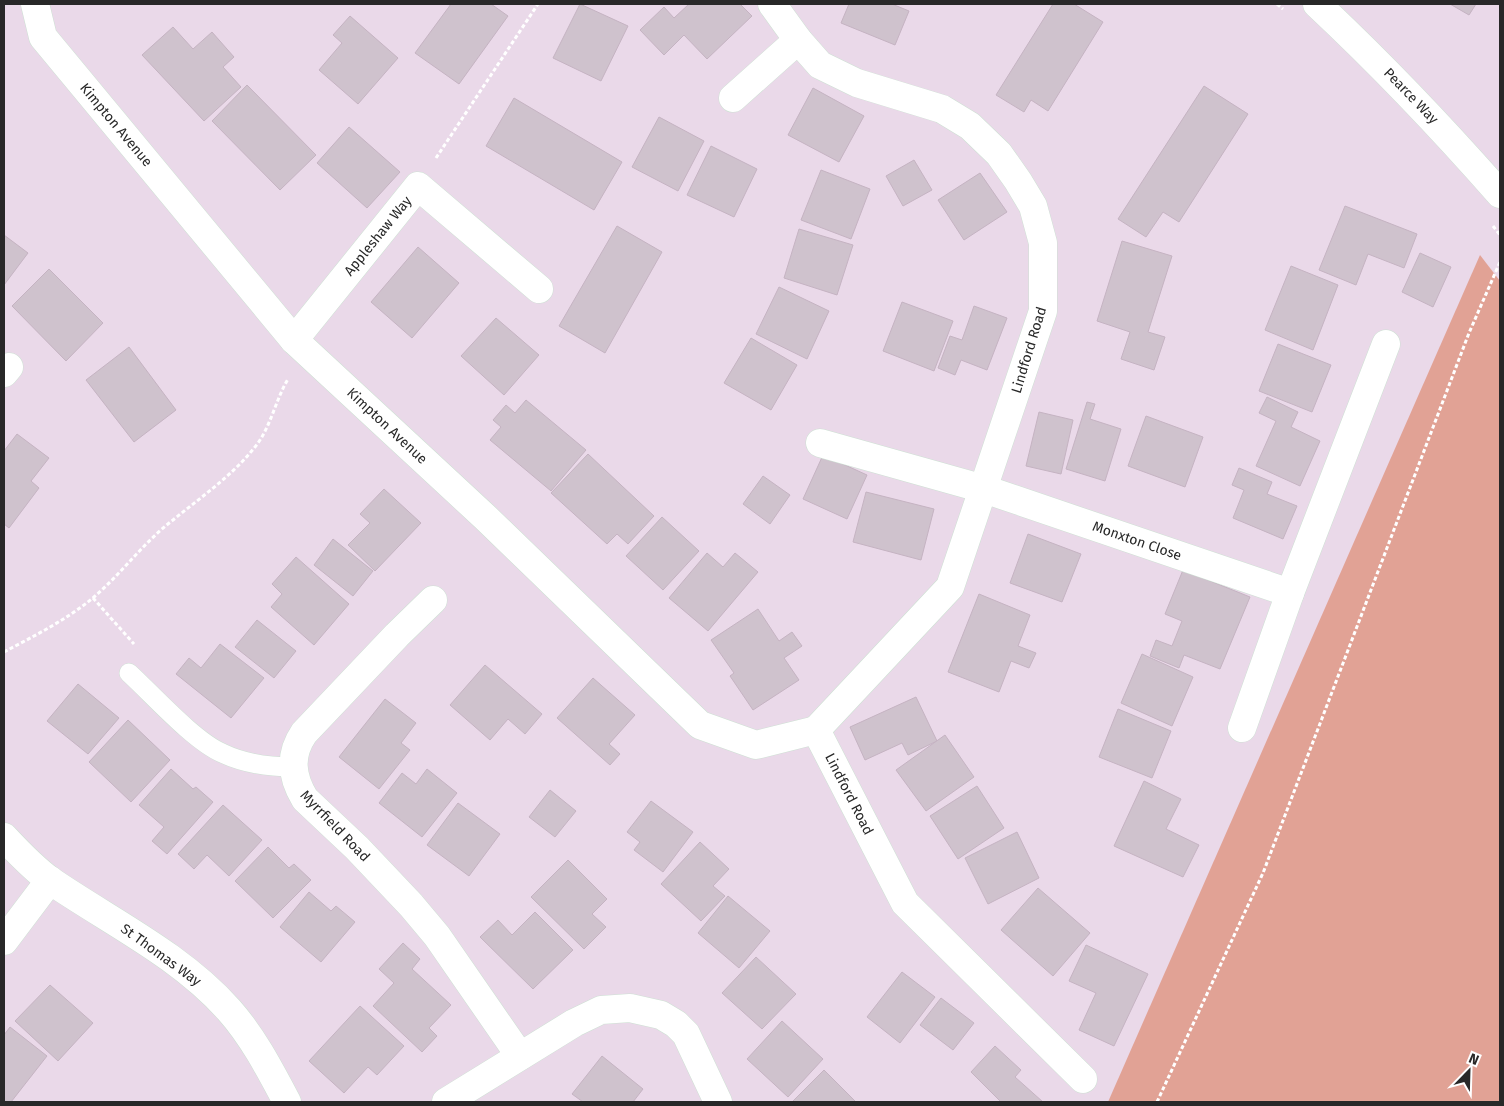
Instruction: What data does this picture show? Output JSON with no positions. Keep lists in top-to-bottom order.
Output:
{
  "streets": {
    "street": [
      "Pearce Way",
      "Kimpton Avenue",
      "Appleshaw Way",
      "Lindford Road",
      "Monxton Close",
      "Myrrfield Road",
      "St Thomas Way"
    ]
  },
  "crossings": [
    ["Kimpton Avenue", "Appleshaw Way"],
    ["Kimpton Avenue", "Lindford Road"],
    ["Lindford Road", "Monxton Close"]
  ],
  "north": "top right"
}
